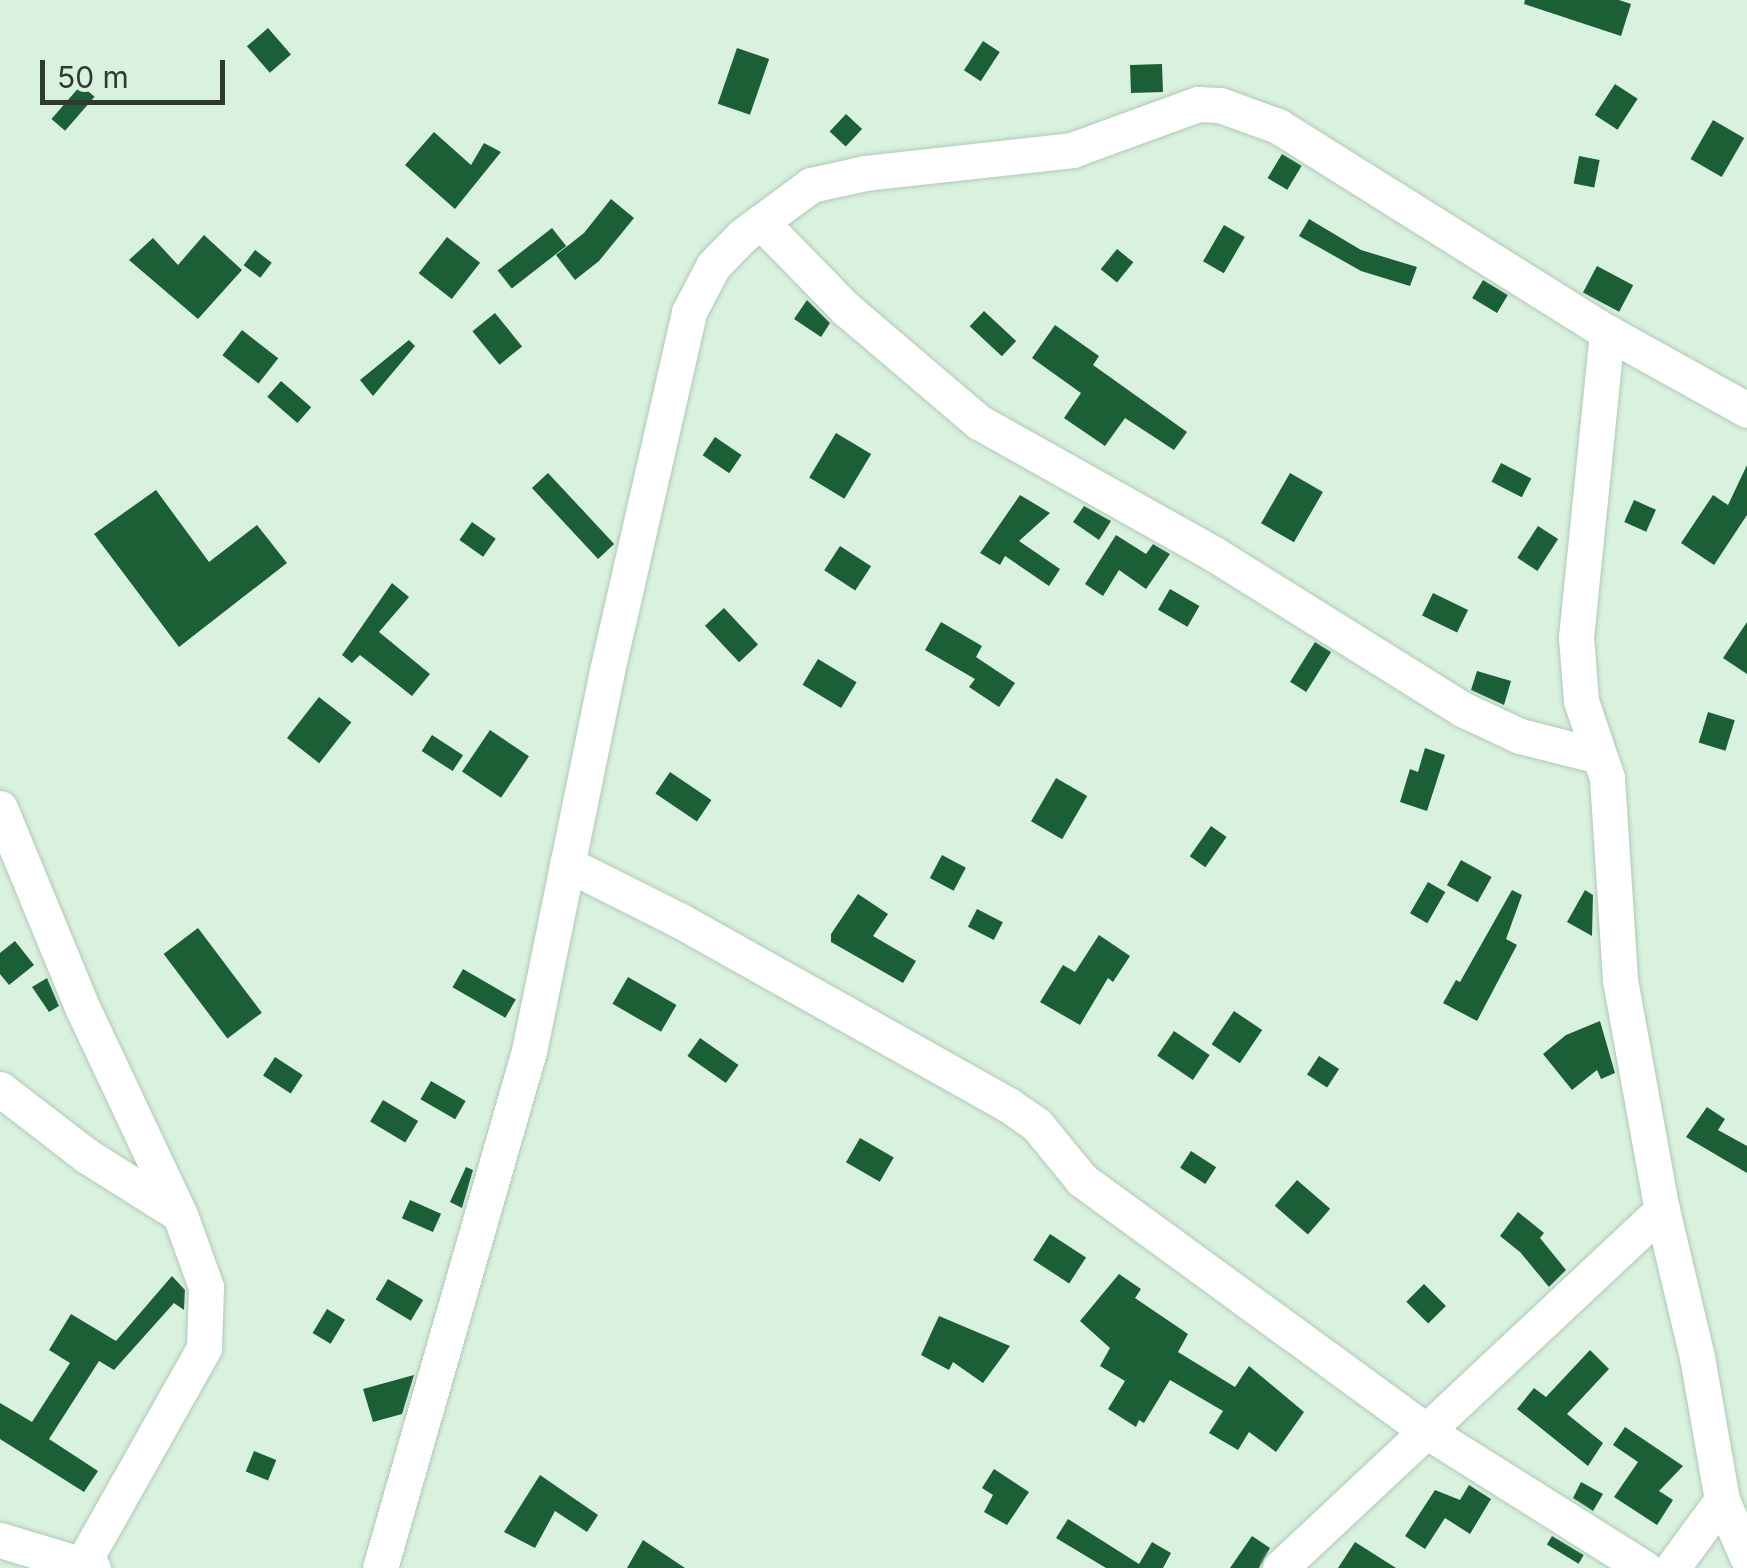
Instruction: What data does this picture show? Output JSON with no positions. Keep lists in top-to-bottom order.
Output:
{
  "scale_bar": "50 m"
}
